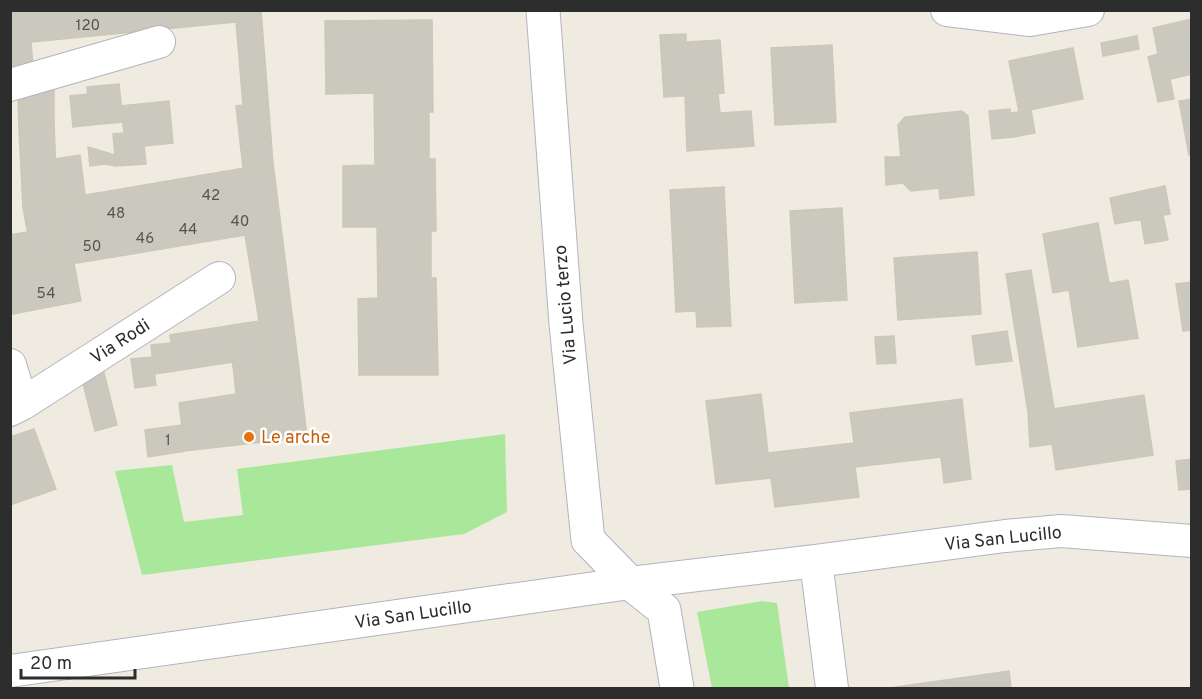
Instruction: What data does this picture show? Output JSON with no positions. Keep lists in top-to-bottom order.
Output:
{
  "streets": {
    "street": ["Via Lucio terzo", "Via Rodi", "Via San Lucillo"]
  },
  "crossings": [
    ["Via Lucio terzo", "Via San Lucillo"]
  ],
  "places": ["Le arche"],
  "house_numbers": [
    "120",
    "42",
    "48",
    "40",
    "44",
    "46",
    "50",
    "54",
    "1"
  ],
  "scale_bar": "20 m"
}
